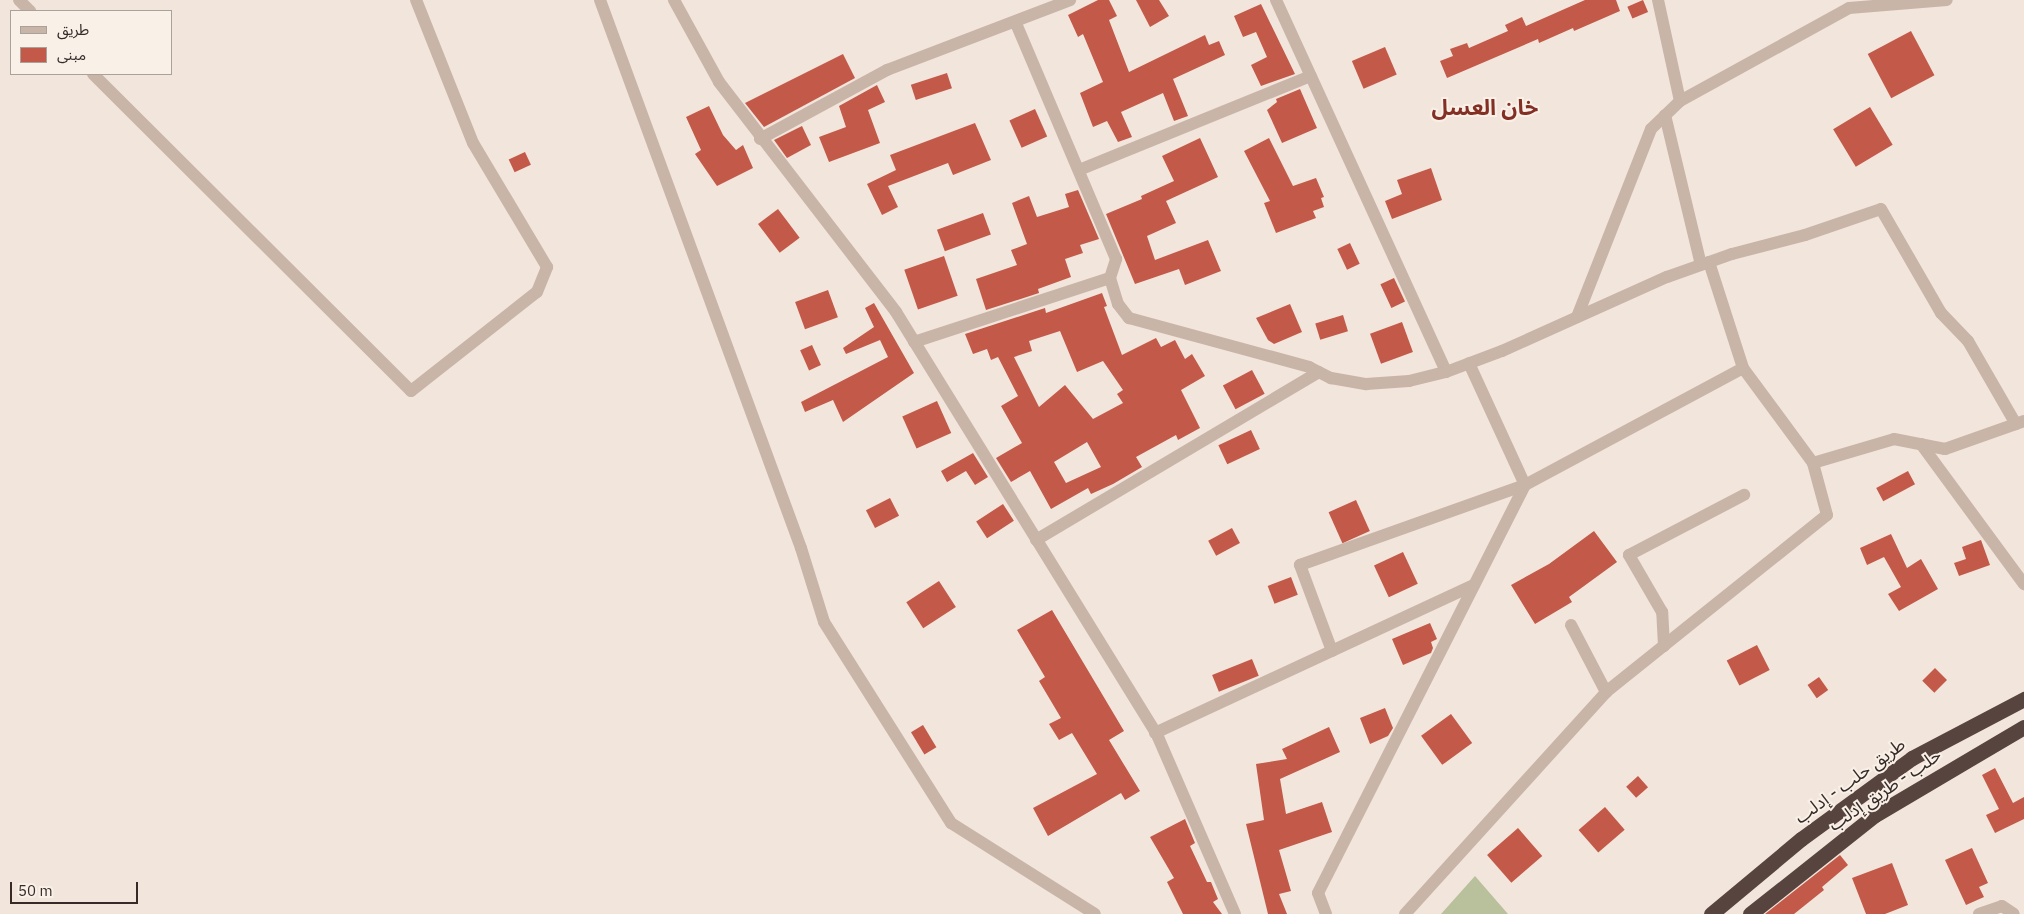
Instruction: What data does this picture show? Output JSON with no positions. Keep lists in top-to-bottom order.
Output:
{
  "streets": {
    "highway": ["طريق حلب - إدلب", "حلب - طريق إدلب"]
  },
  "districts": ["خان العسل"],
  "legend": ["طريق", "مبنى"],
  "scale_bar": "50 m"
}
